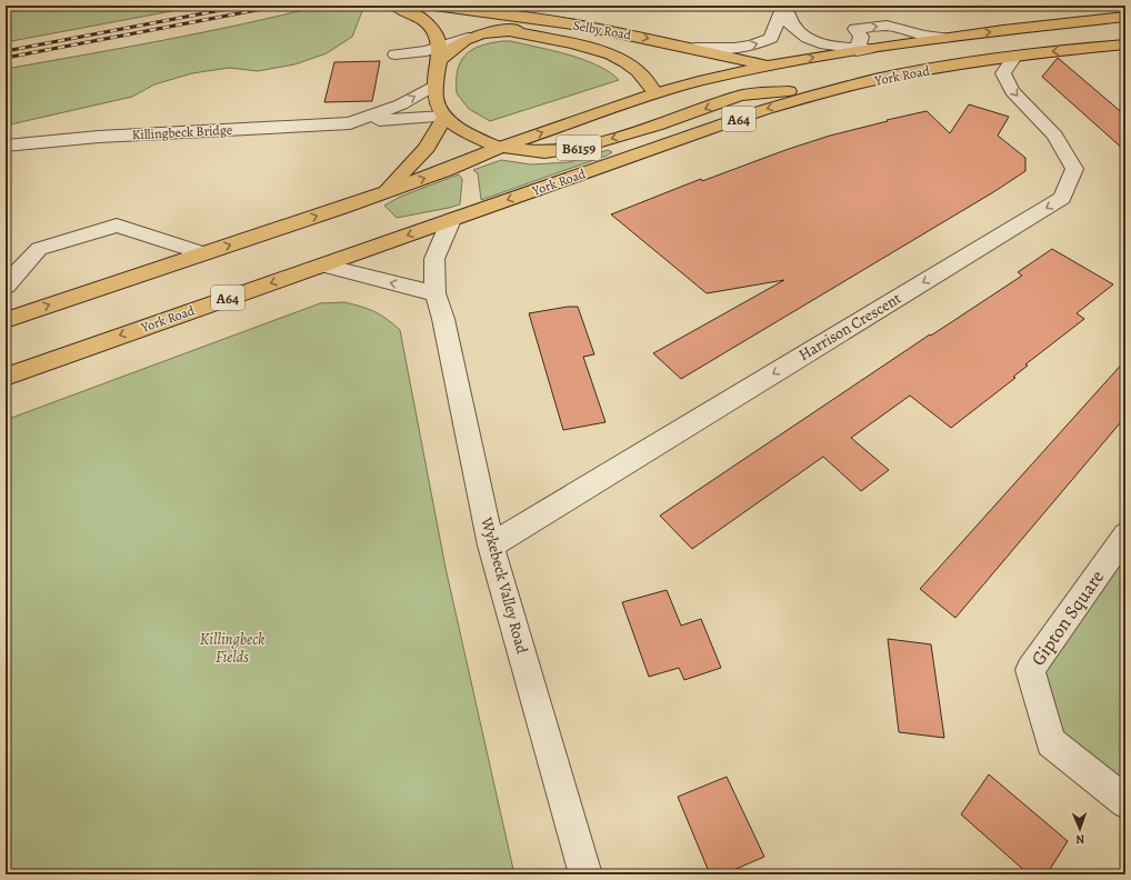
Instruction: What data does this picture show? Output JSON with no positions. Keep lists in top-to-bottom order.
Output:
{
  "streets": {
    "main road": [
      "Selby Road",
      "York Road",
      "A64",
      "B6159"
    ],
    "street": [
      "Killingbeck Bridge",
      "Harrison Crescent",
      "Wykebeck Valley Road",
      "Gipton Square"
    ]
  },
  "crossings": [
    ["Selby Road", "York Road"],
    ["York Road", "B6159"],
    ["York Road", "Harrison Crescent"],
    ["York Road", "Wykebeck Valley Road"],
    ["Killingbeck Bridge", "B6159"],
    ["Harrison Crescent", "Wykebeck Valley Road"]
  ],
  "one_way": ["Harrison Crescent"],
  "parks": ["Killingbeck Fields"],
  "north": "bottom"
}
